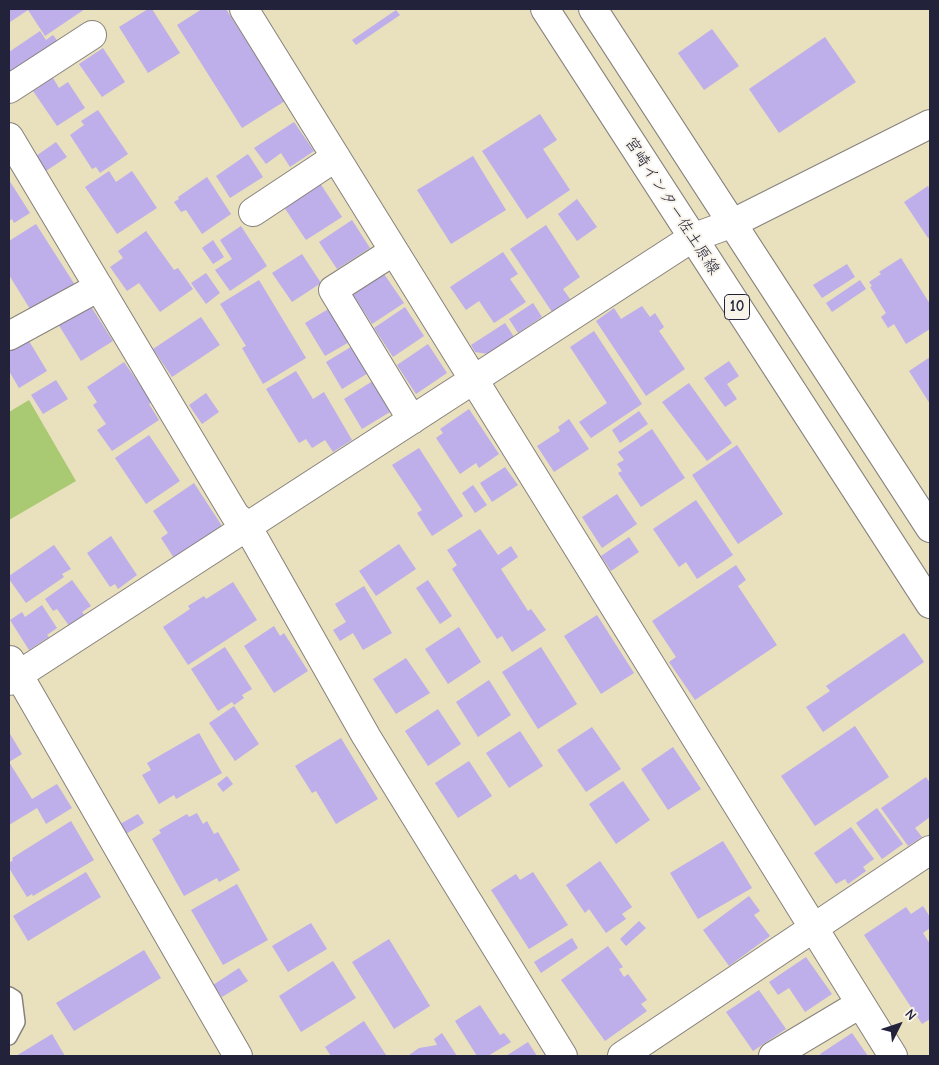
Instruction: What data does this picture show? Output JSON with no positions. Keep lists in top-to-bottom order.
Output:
{
  "streets": {
    "street": ["宮崎インター佐土原線", "10"]
  },
  "north": "top right"
}
